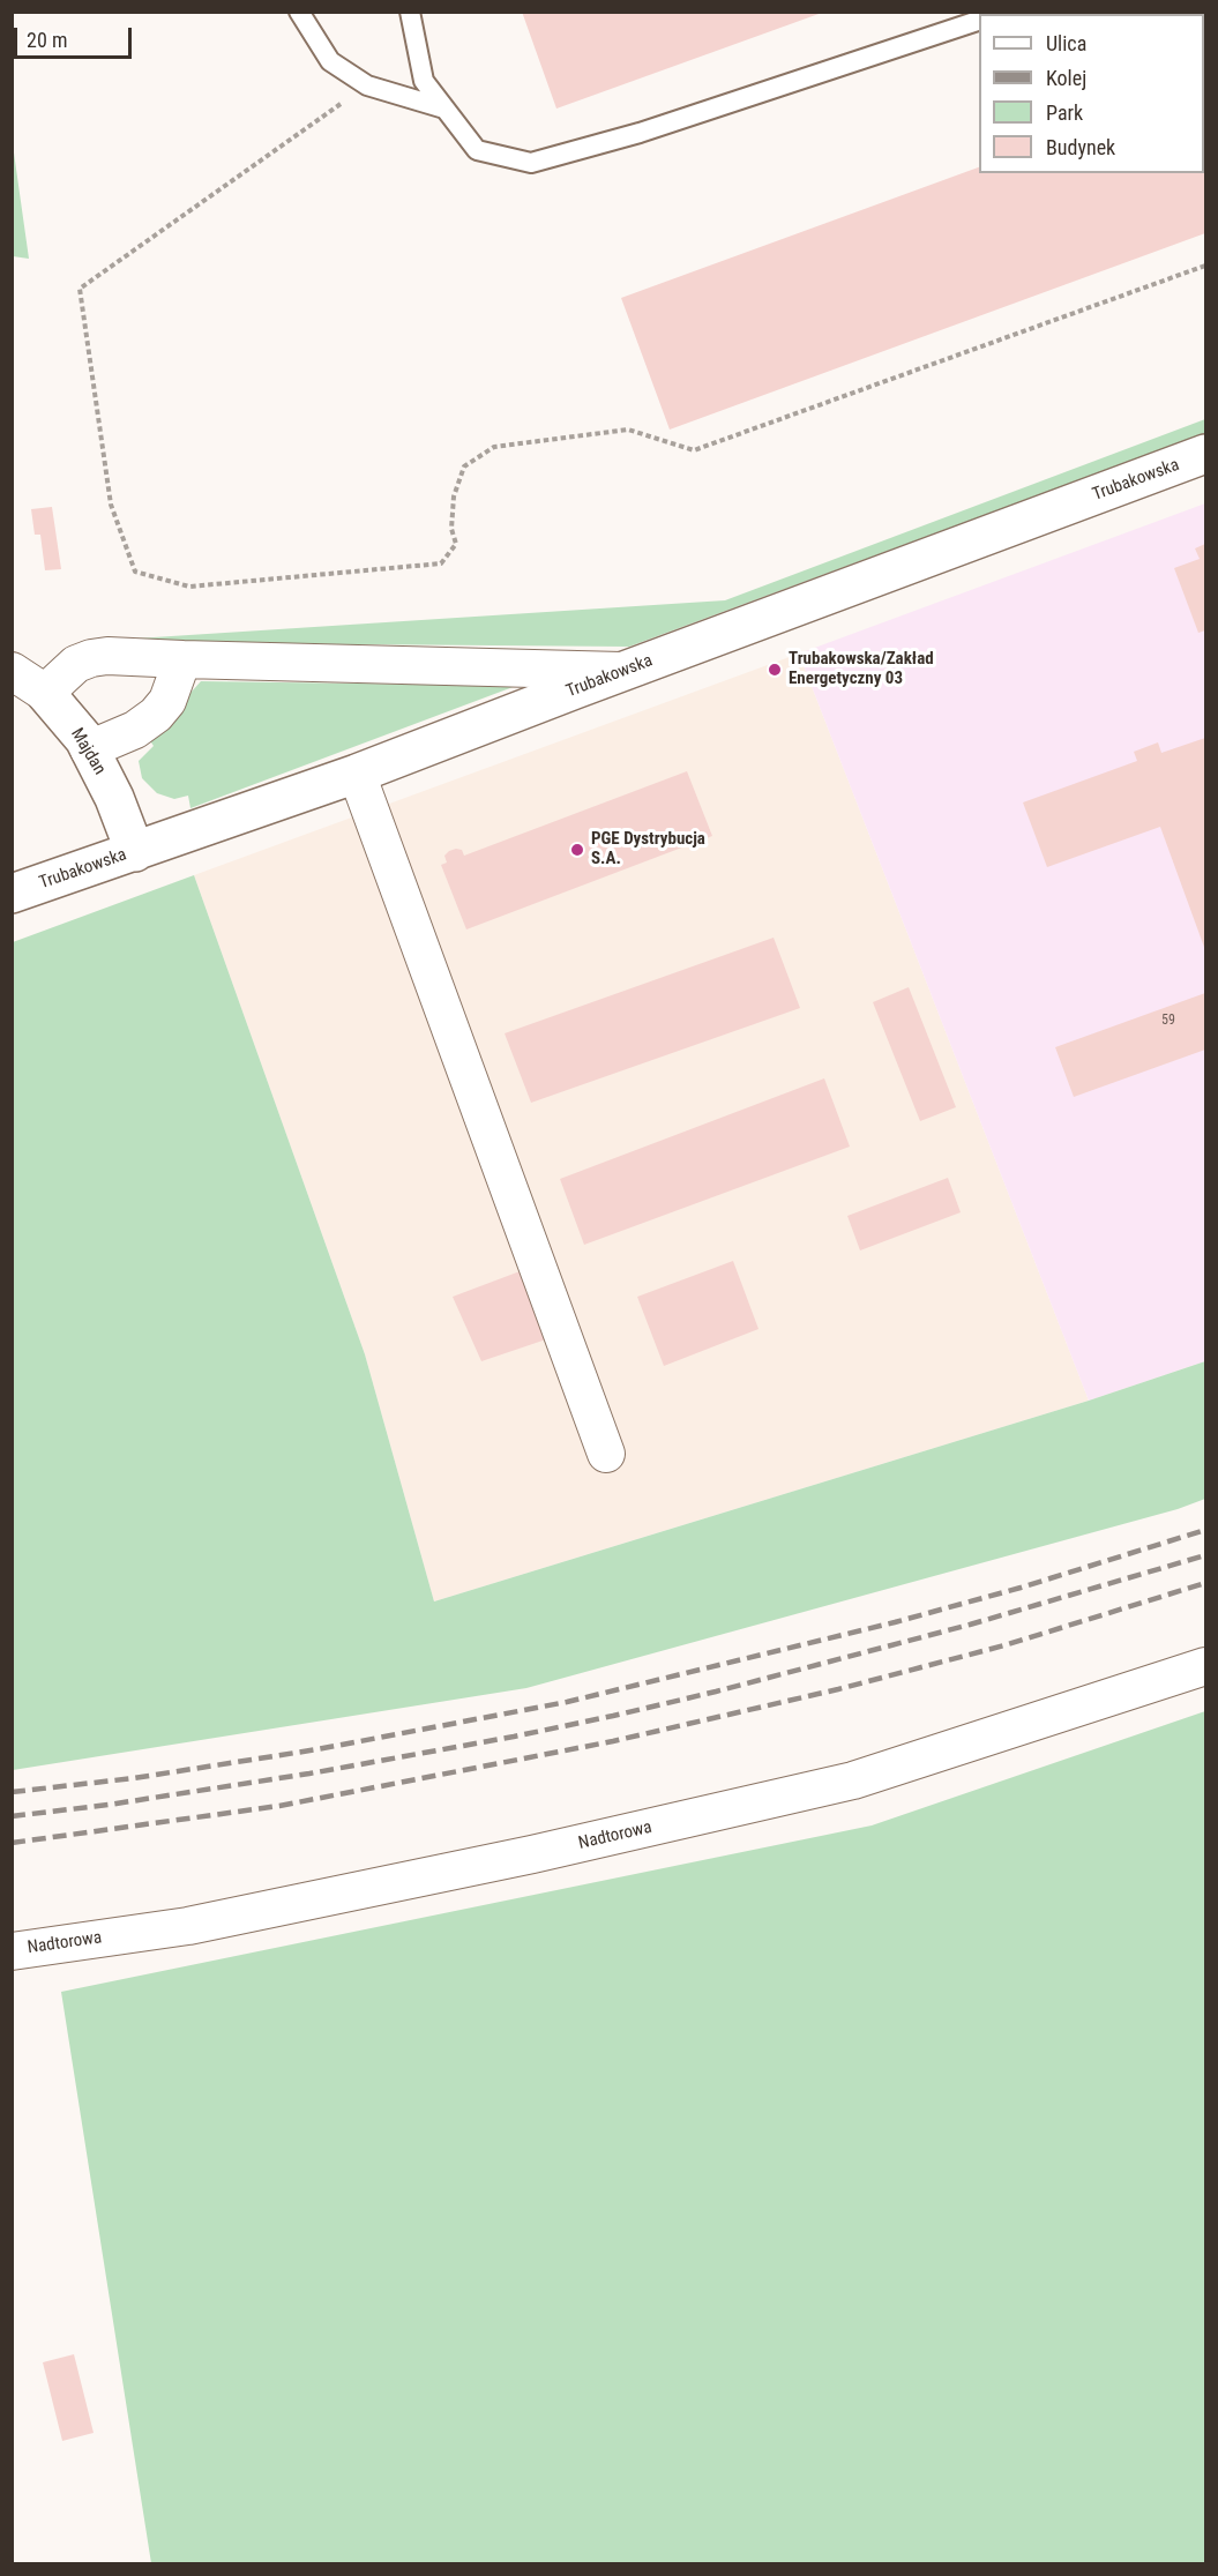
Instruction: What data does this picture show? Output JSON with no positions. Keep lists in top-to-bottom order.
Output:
{
  "streets": {
    "street": ["Trubakowska", "Majdan", "Nadtorowa"]
  },
  "crossings": [
    ["Trubakowska", "Majdan"]
  ],
  "places": ["Trubakowska/Zakład Energetyczny 03", "PGE Dystrybucja S.A."],
  "house_numbers": ["59"],
  "legend": [
    "Ulica",
    "Kolej",
    "Park",
    "Budynek"
  ],
  "scale_bar": "20 m"
}
